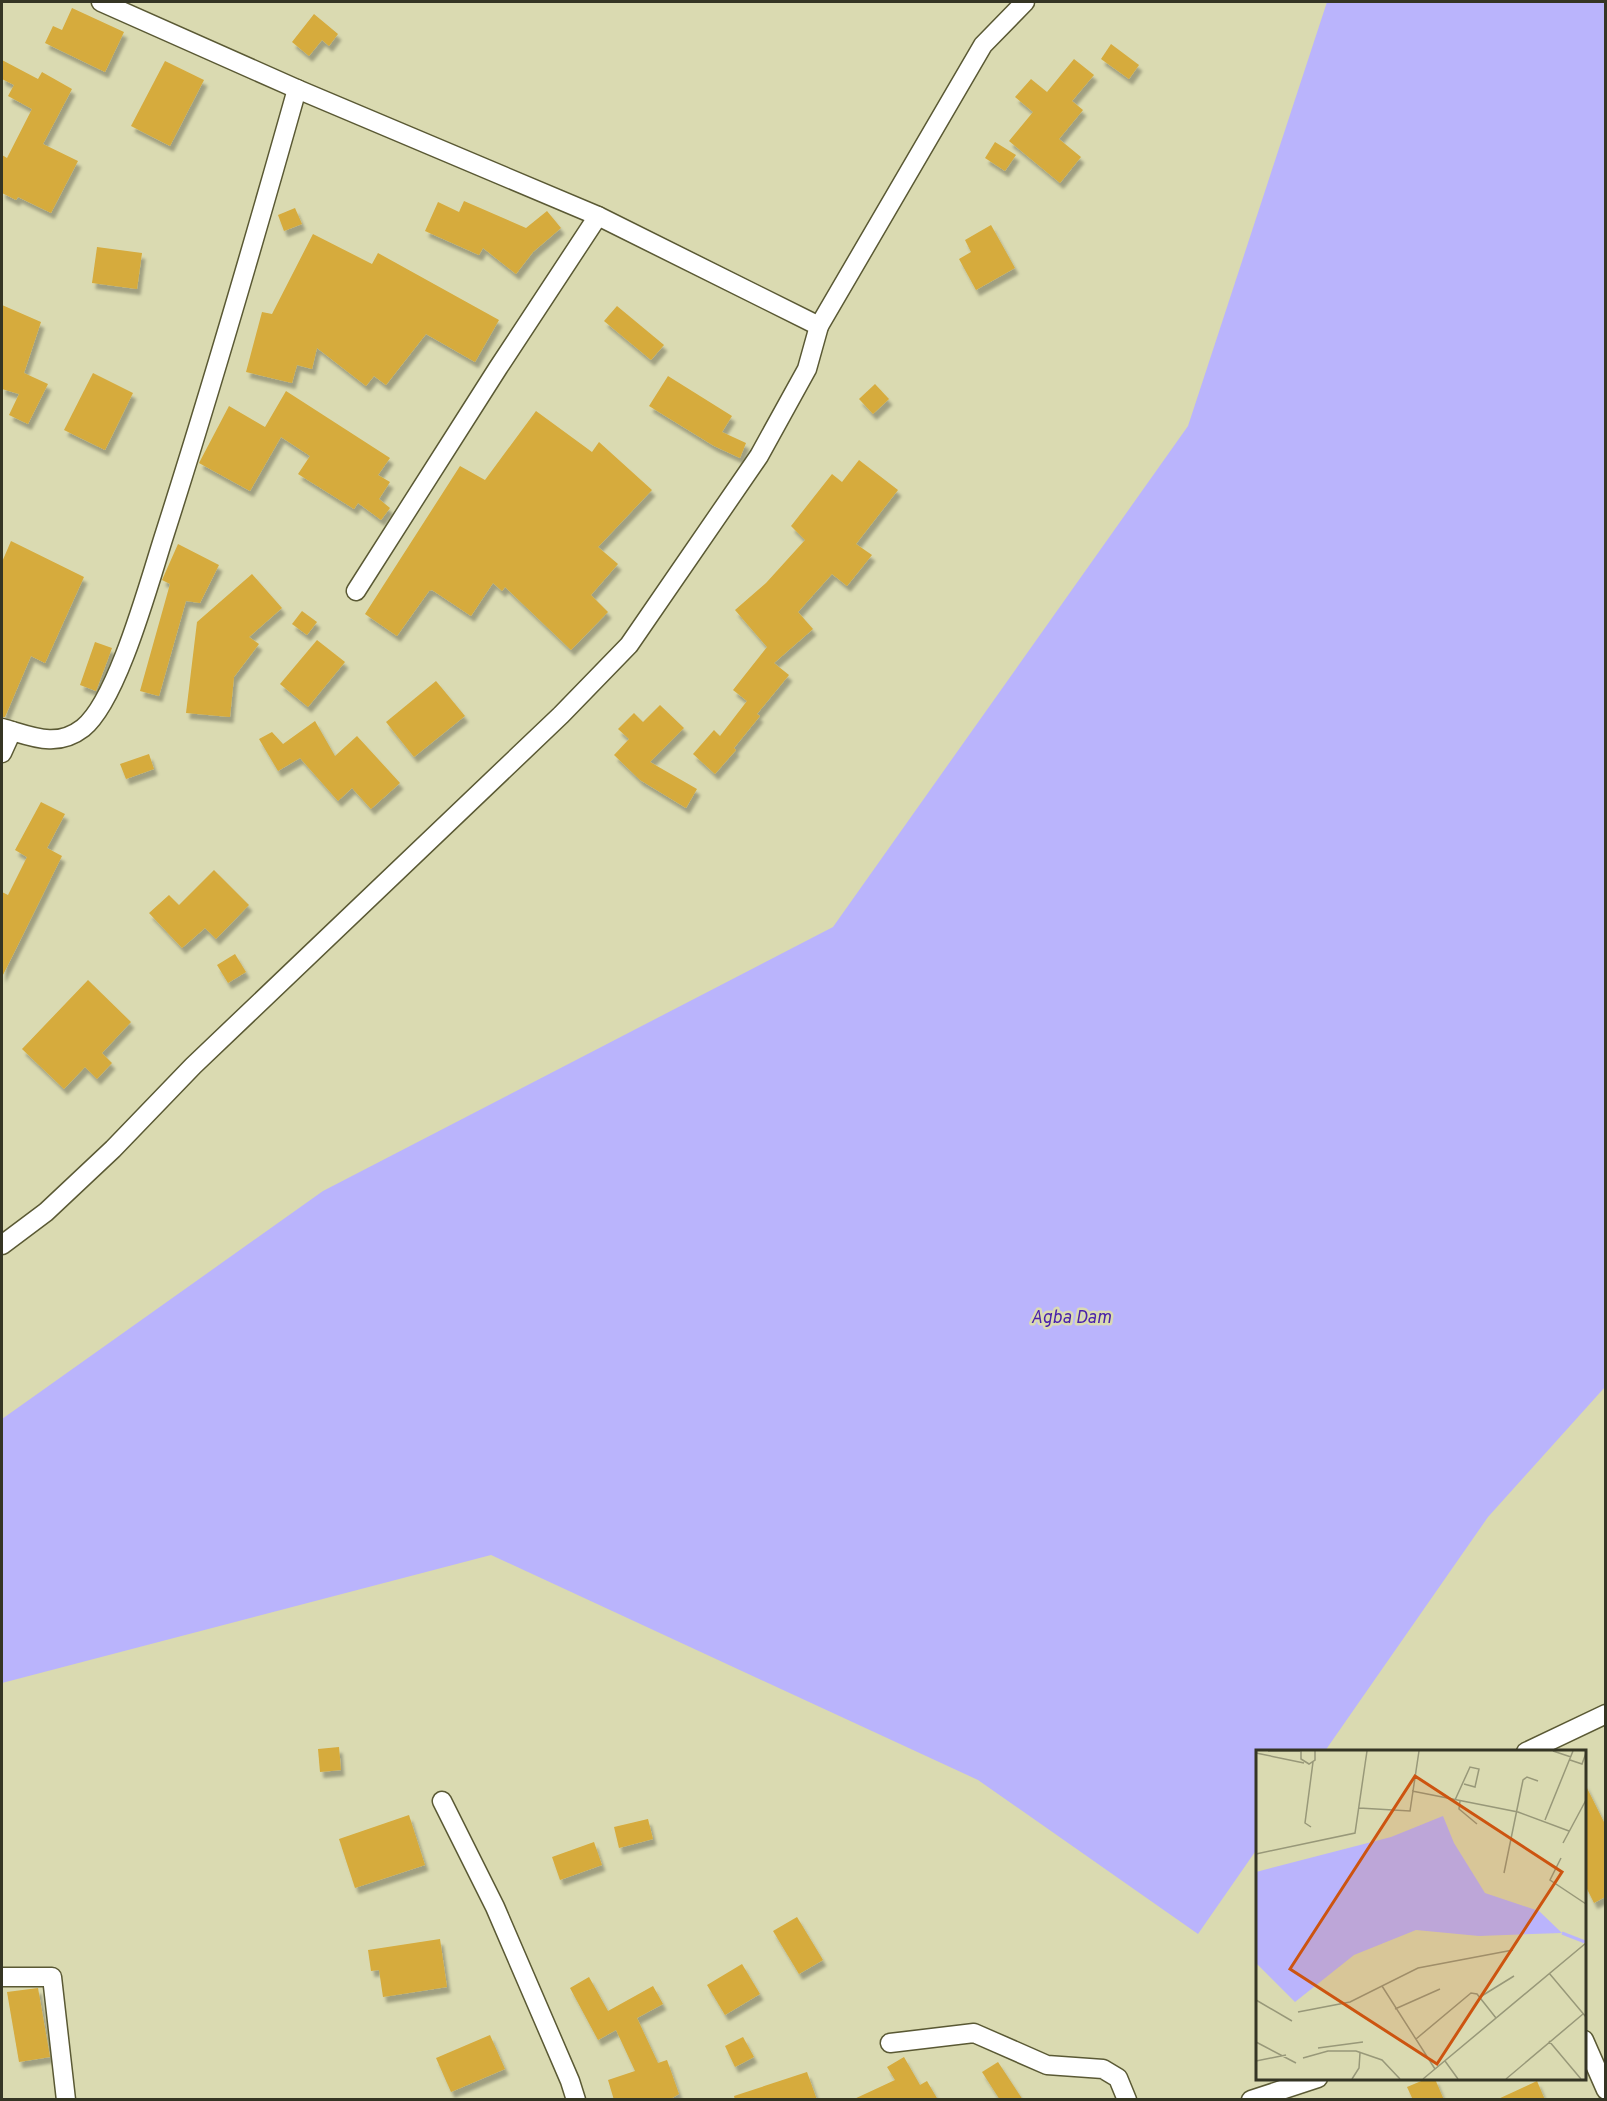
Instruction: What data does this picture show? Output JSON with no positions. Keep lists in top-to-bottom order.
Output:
{
  "water": ["Agba Dam"]
}
